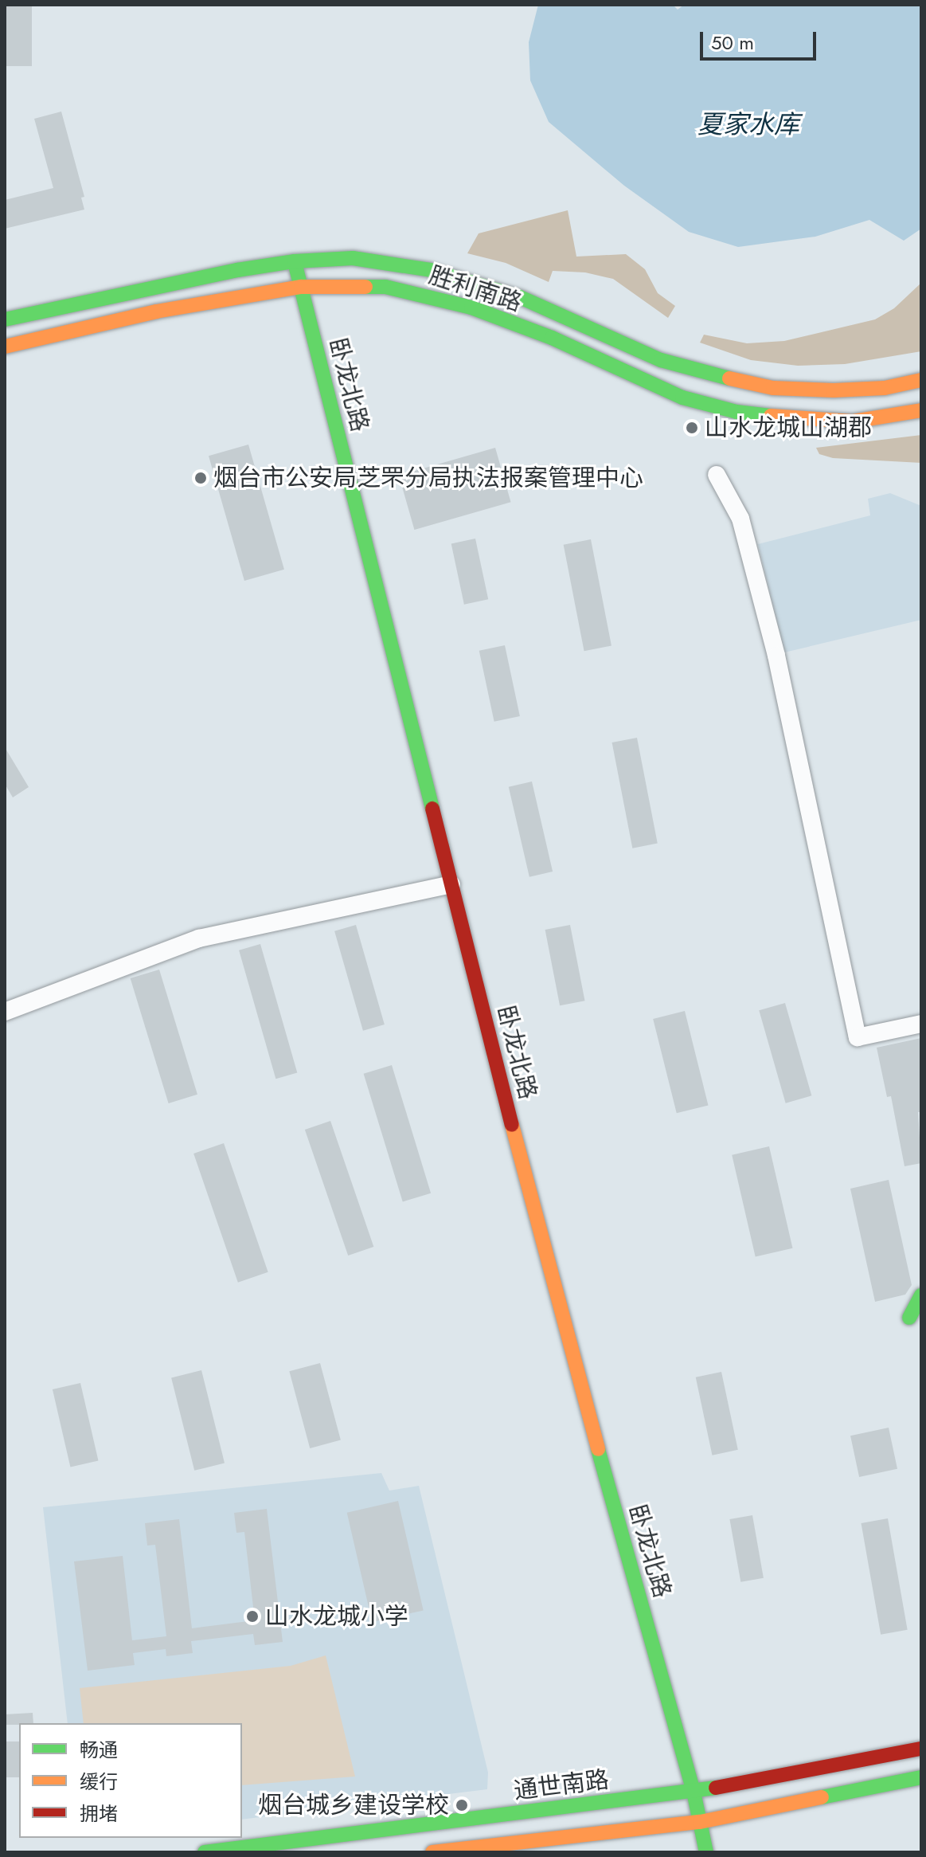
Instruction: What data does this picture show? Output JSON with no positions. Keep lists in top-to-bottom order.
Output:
{
  "streets": {
    "main road": ["胜利南路", "卧龙北路", "通世南路"]
  },
  "crossings": [
    ["胜利南路", "卧龙北路"],
    ["卧龙北路", "通世南路"]
  ],
  "water": ["夏家水库"],
  "places": [
    "山水龙城山湖郡",
    "烟台市公安局芝罘分局执法报案管理中心",
    "山水龙城小学",
    "烟台城乡建设学校"
  ],
  "legend": ["畅通", "缓行", "拥堵"],
  "scale_bar": "50 m"
}
